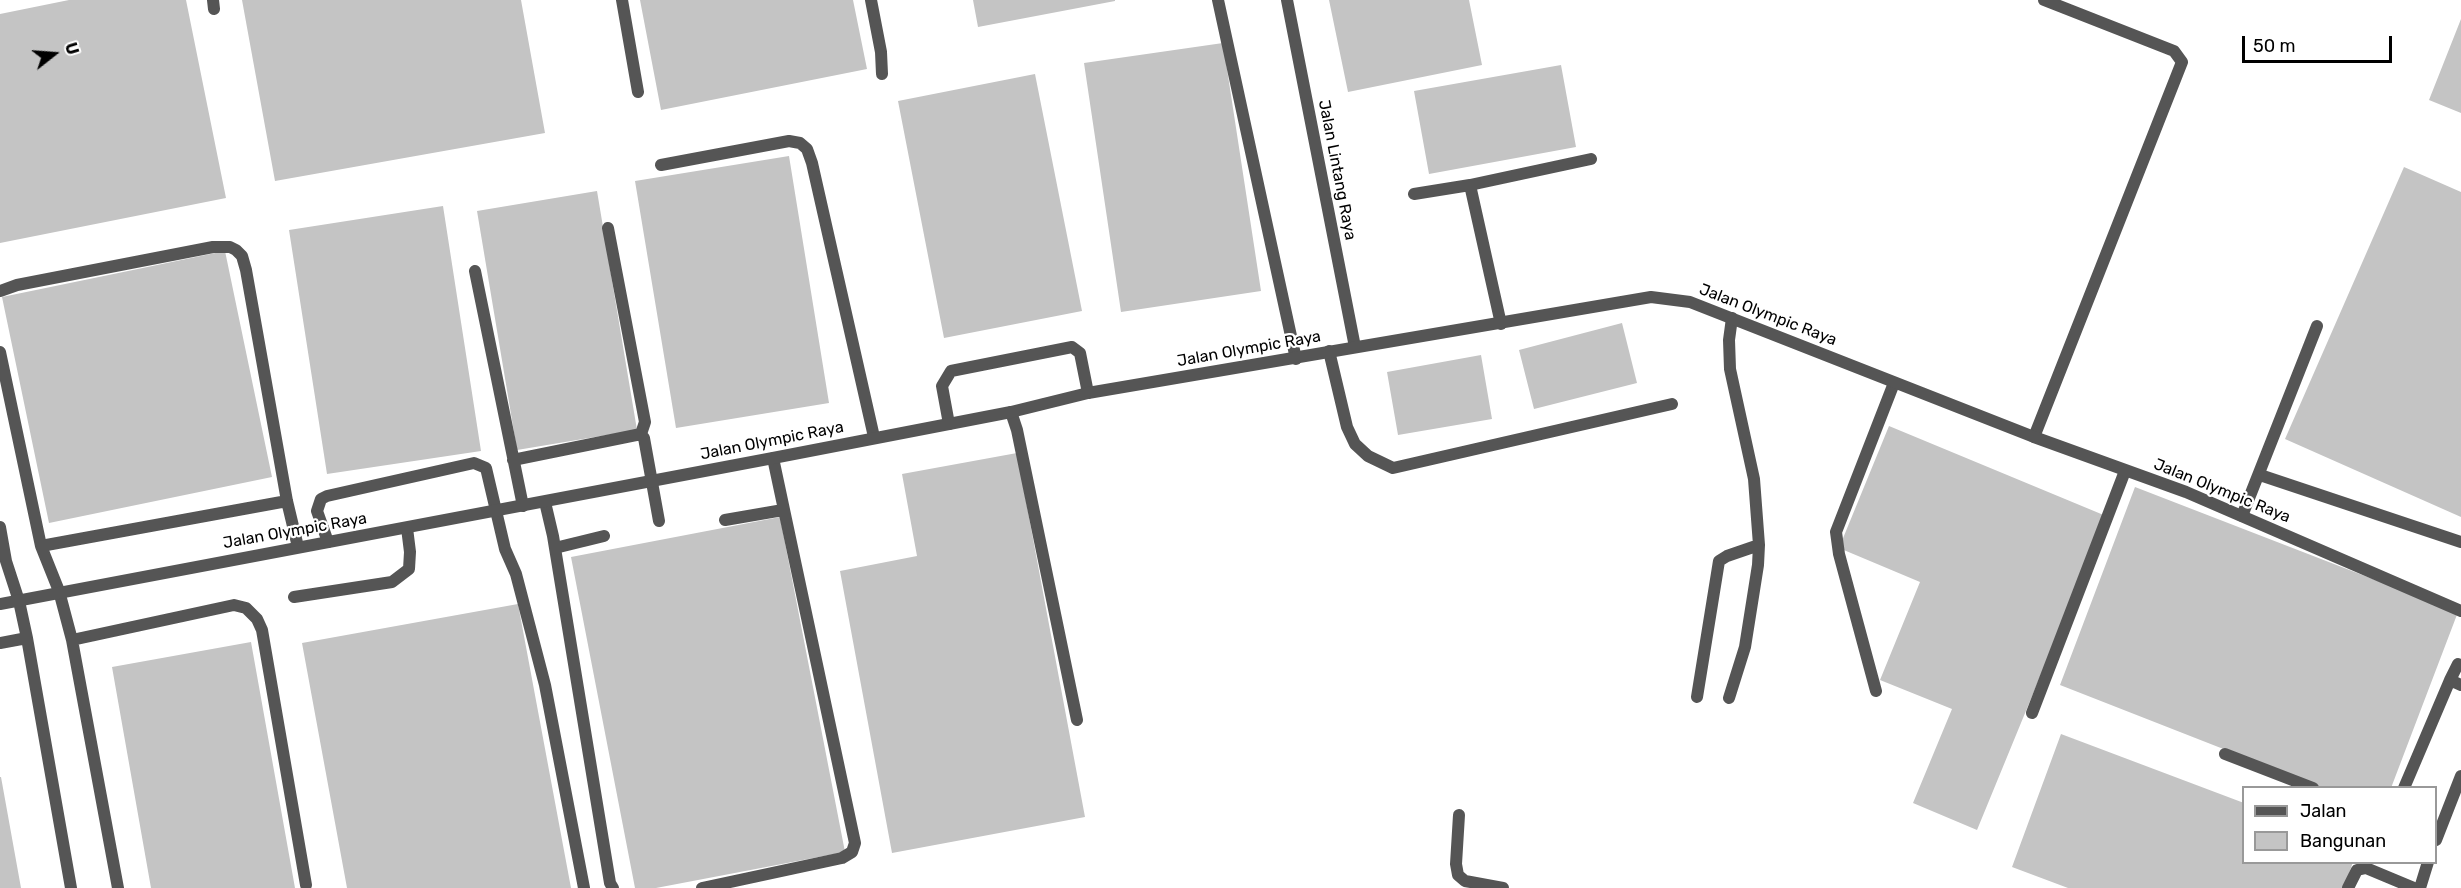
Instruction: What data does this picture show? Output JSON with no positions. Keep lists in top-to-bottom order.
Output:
{
  "streets": {
    "street": ["Jalan Lintang Raya", "Jalan Olympic Raya"]
  },
  "crossings": [
    ["Jalan Lintang Raya", "Jalan Olympic Raya"]
  ],
  "legend": ["Jalan", "Bangunan"],
  "scale_bar": "50 m",
  "north": "right"
}
